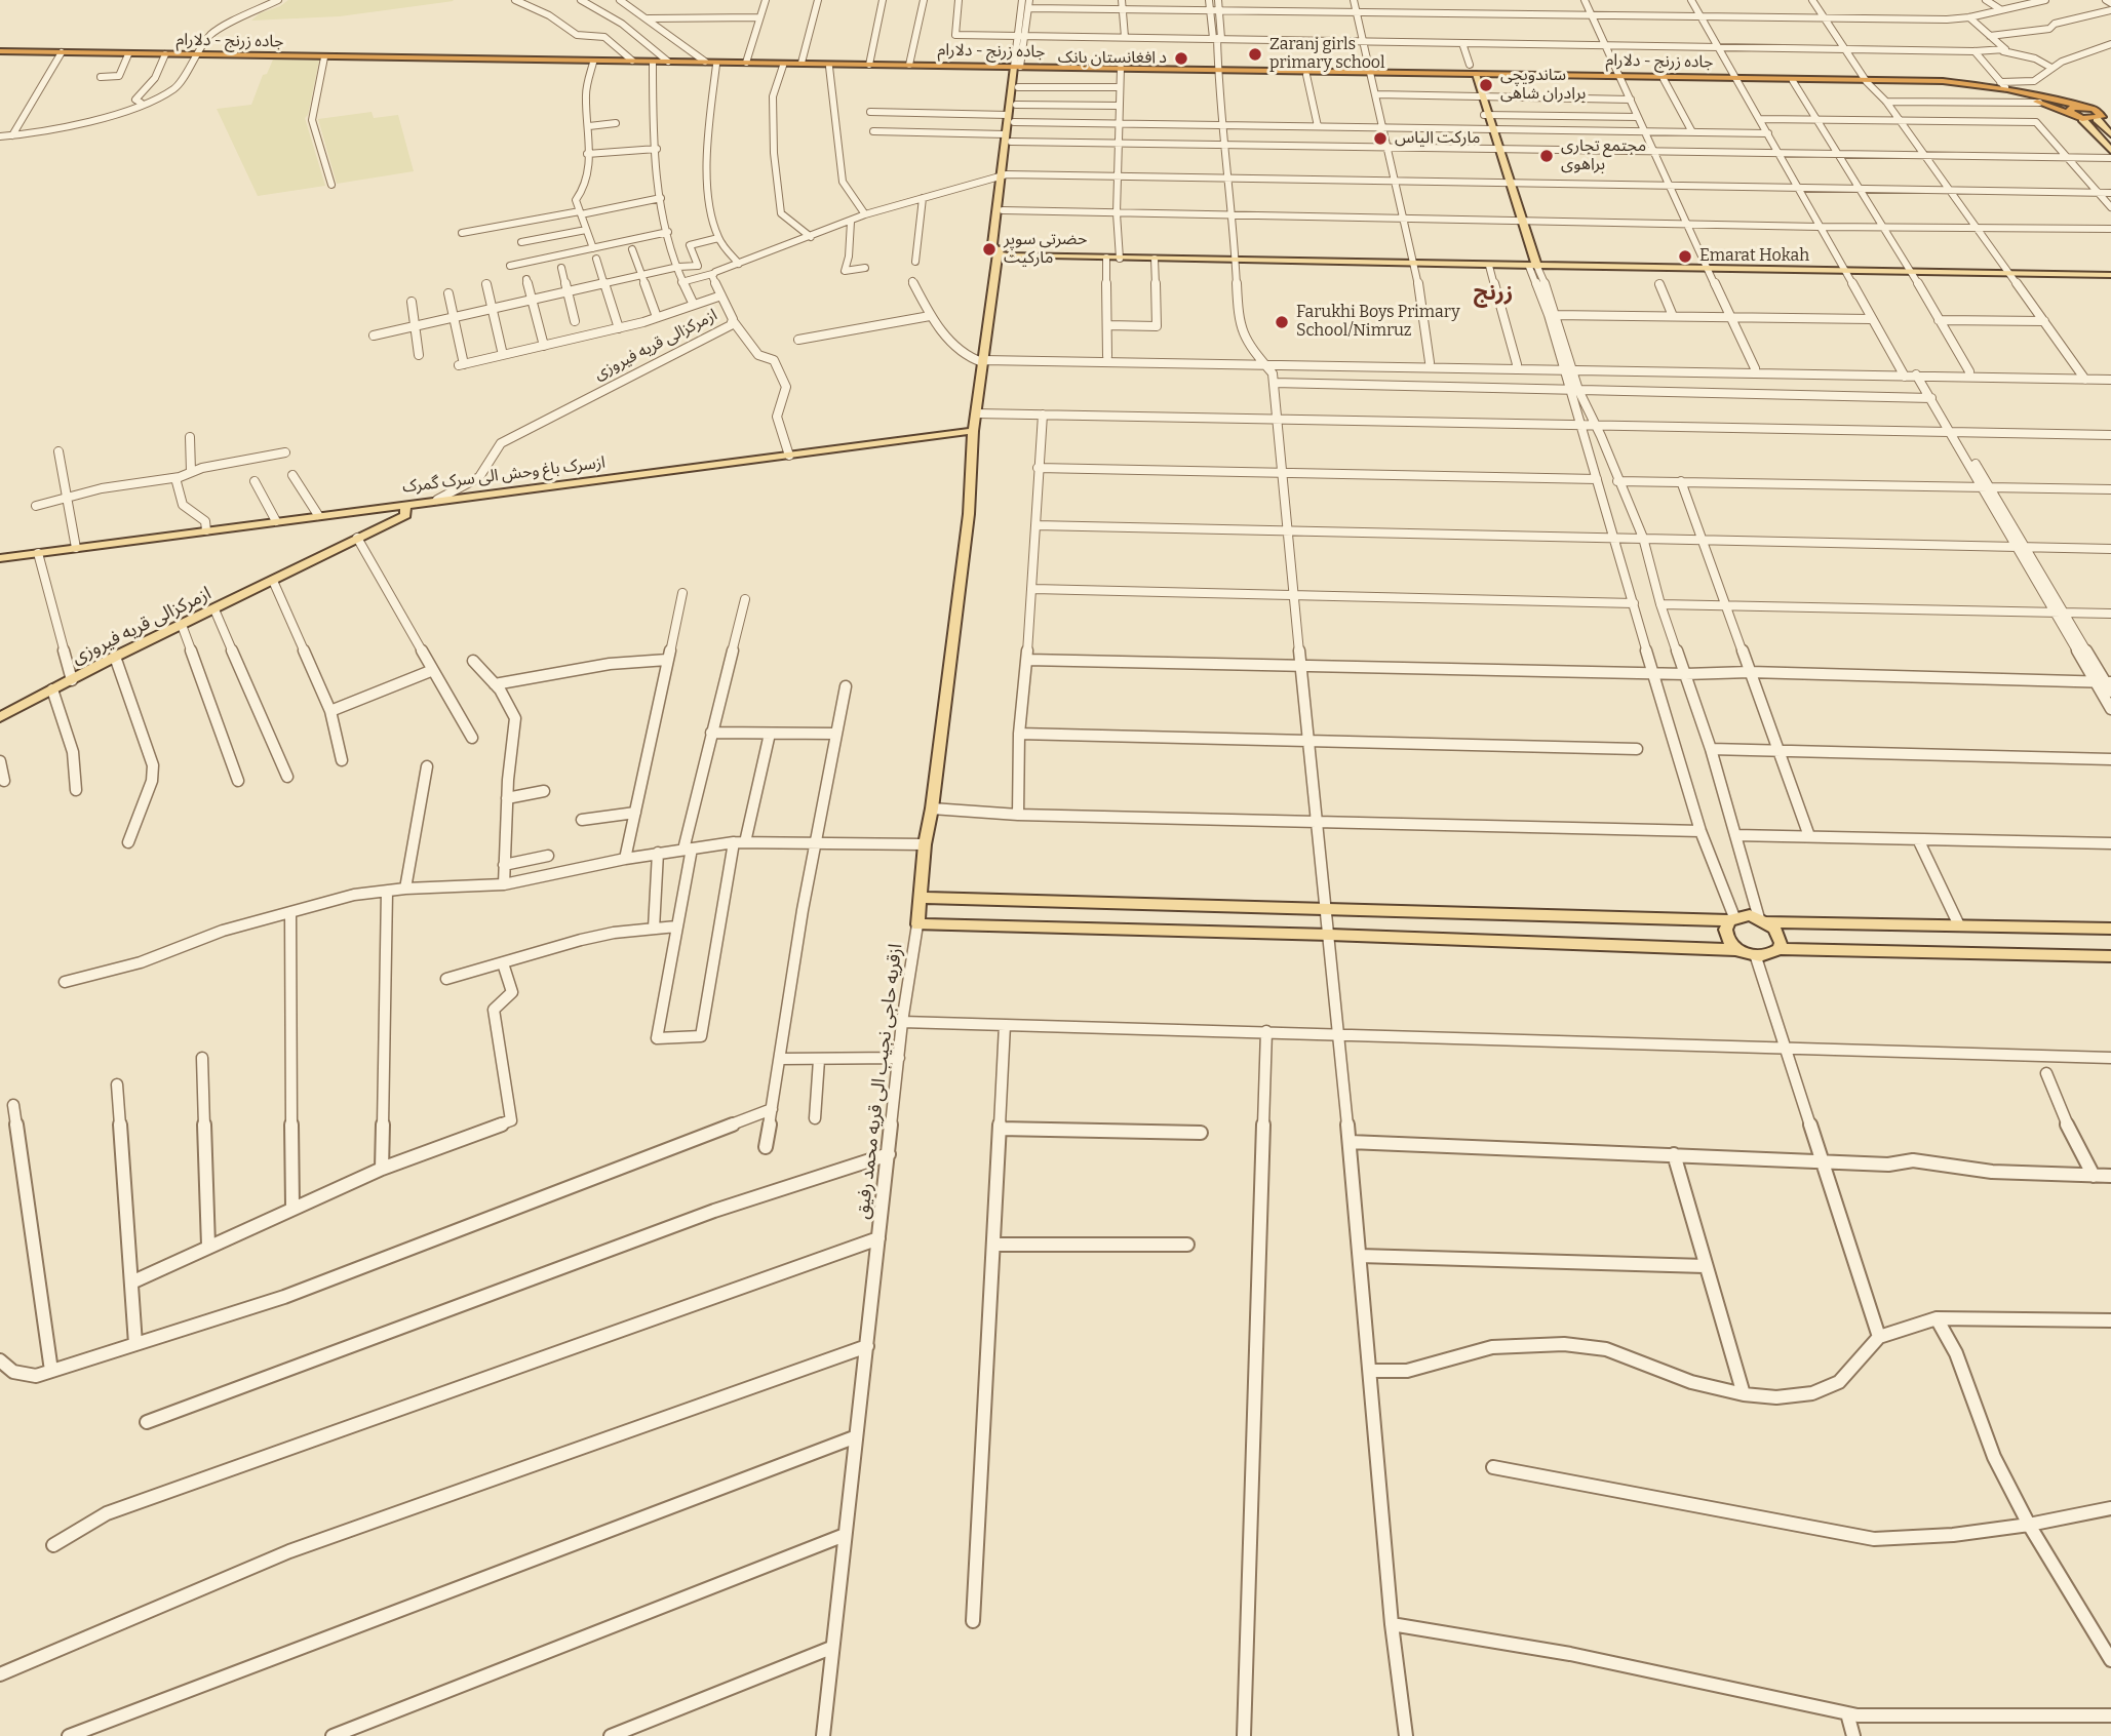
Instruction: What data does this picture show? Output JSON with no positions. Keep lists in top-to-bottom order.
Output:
{
  "streets": {
    "highway": ["جاده زرنج - دلارام"],
    "main road": ["ازمرکزالی قریه فیروزی", "ازسرک باغ وحش الی سرک گمرک", "ازقریه حاجی نجیب الی قریه محمد رفیق"]
  },
  "crossings": [
    ["ازمرکزالی قریه فیروزی", "ازسرک باغ وحش الی سرک گمرک"],
    ["ازسرک باغ وحش الی سرک گمرک", "ازقریه حاجی نجیب الی قریه محمد رفیق"]
  ],
  "districts": ["زرنج"],
  "places": [
    "Zaranj girls primary school",
    "د افغانستان بانک",
    "ساندویچی برادران شاهی",
    "مارکت الیاس",
    "مجتمع تجاری براهوی",
    "حضرتی سوپر مارکیت",
    "Emarat Hokah",
    "Farukhi Boys Primary School/Nimruz"
  ]
}
